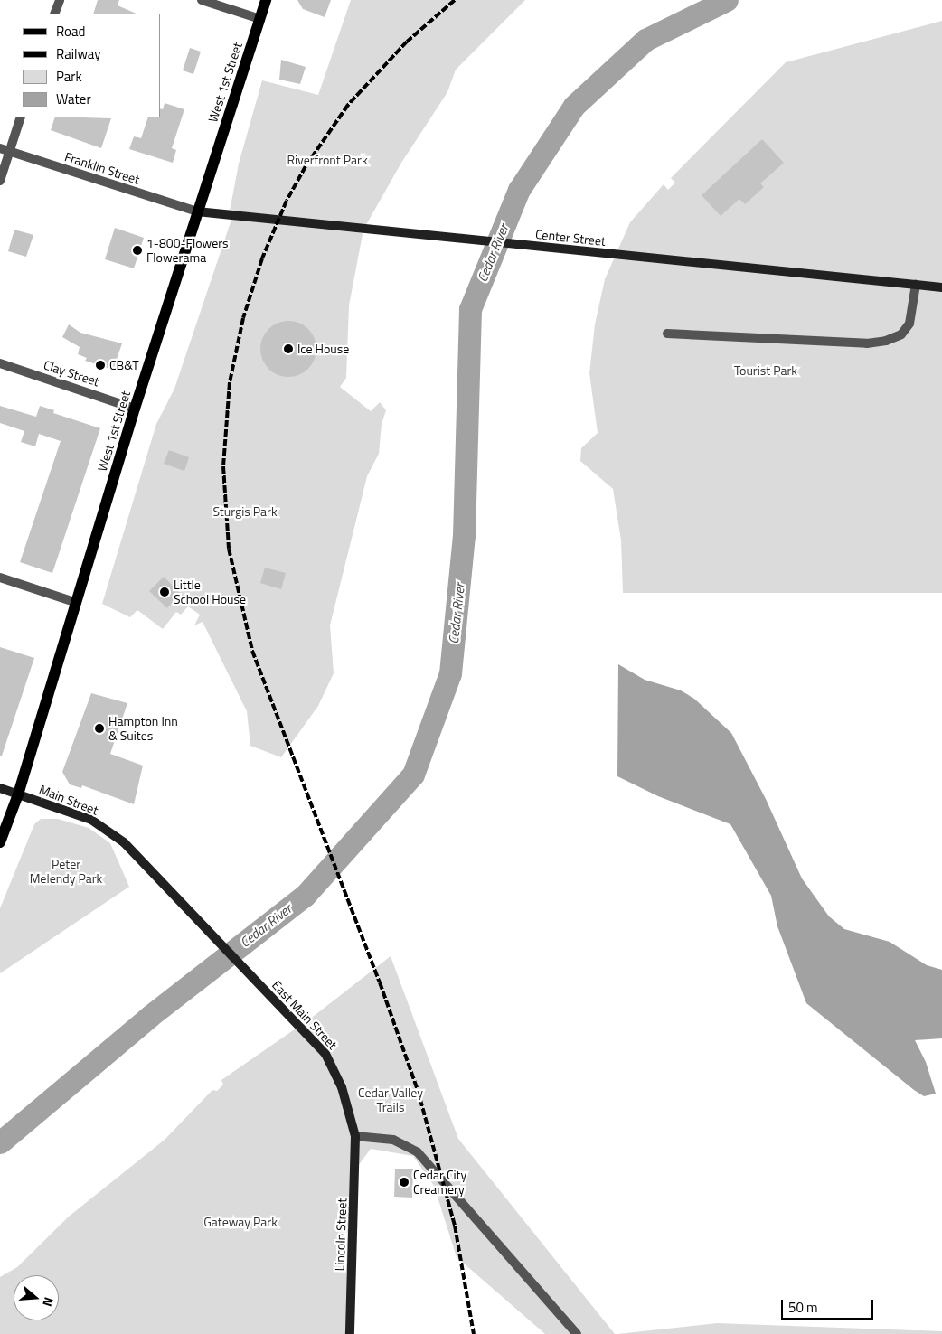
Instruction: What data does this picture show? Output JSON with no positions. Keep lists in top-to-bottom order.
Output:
{
  "streets": {
    "main road": [
      "West 1st Street",
      "Center Street",
      "Main Street",
      "East Main Street",
      "Lincoln Street"
    ],
    "street": ["Franklin Street", "Clay Street"]
  },
  "crossings": [
    ["West 1st Street", "Franklin Street"],
    ["West 1st Street", "Center Street"],
    ["West 1st Street", "Clay Street"],
    ["West 1st Street", "Main Street"],
    ["Franklin Street", "Center Street"],
    ["Main Street", "East Main Street"],
    ["East Main Street", "Lincoln Street"]
  ],
  "water": ["Cedar River"],
  "parks": [
    "Riverfront Park",
    "Tourist Park",
    "Sturgis Park",
    "Peter Melendy Park",
    "Cedar Valley Trails",
    "Gateway Park"
  ],
  "places": [
    "1-800-Flowers Flowerama",
    "Ice House",
    "CB&T",
    "Little School House",
    "Hampton Inn & Suites",
    "Cedar City Creamery"
  ],
  "legend": [
    "Road",
    "Railway",
    "Park",
    "Water"
  ],
  "scale_bar": "50 m",
  "north": "right"
}
